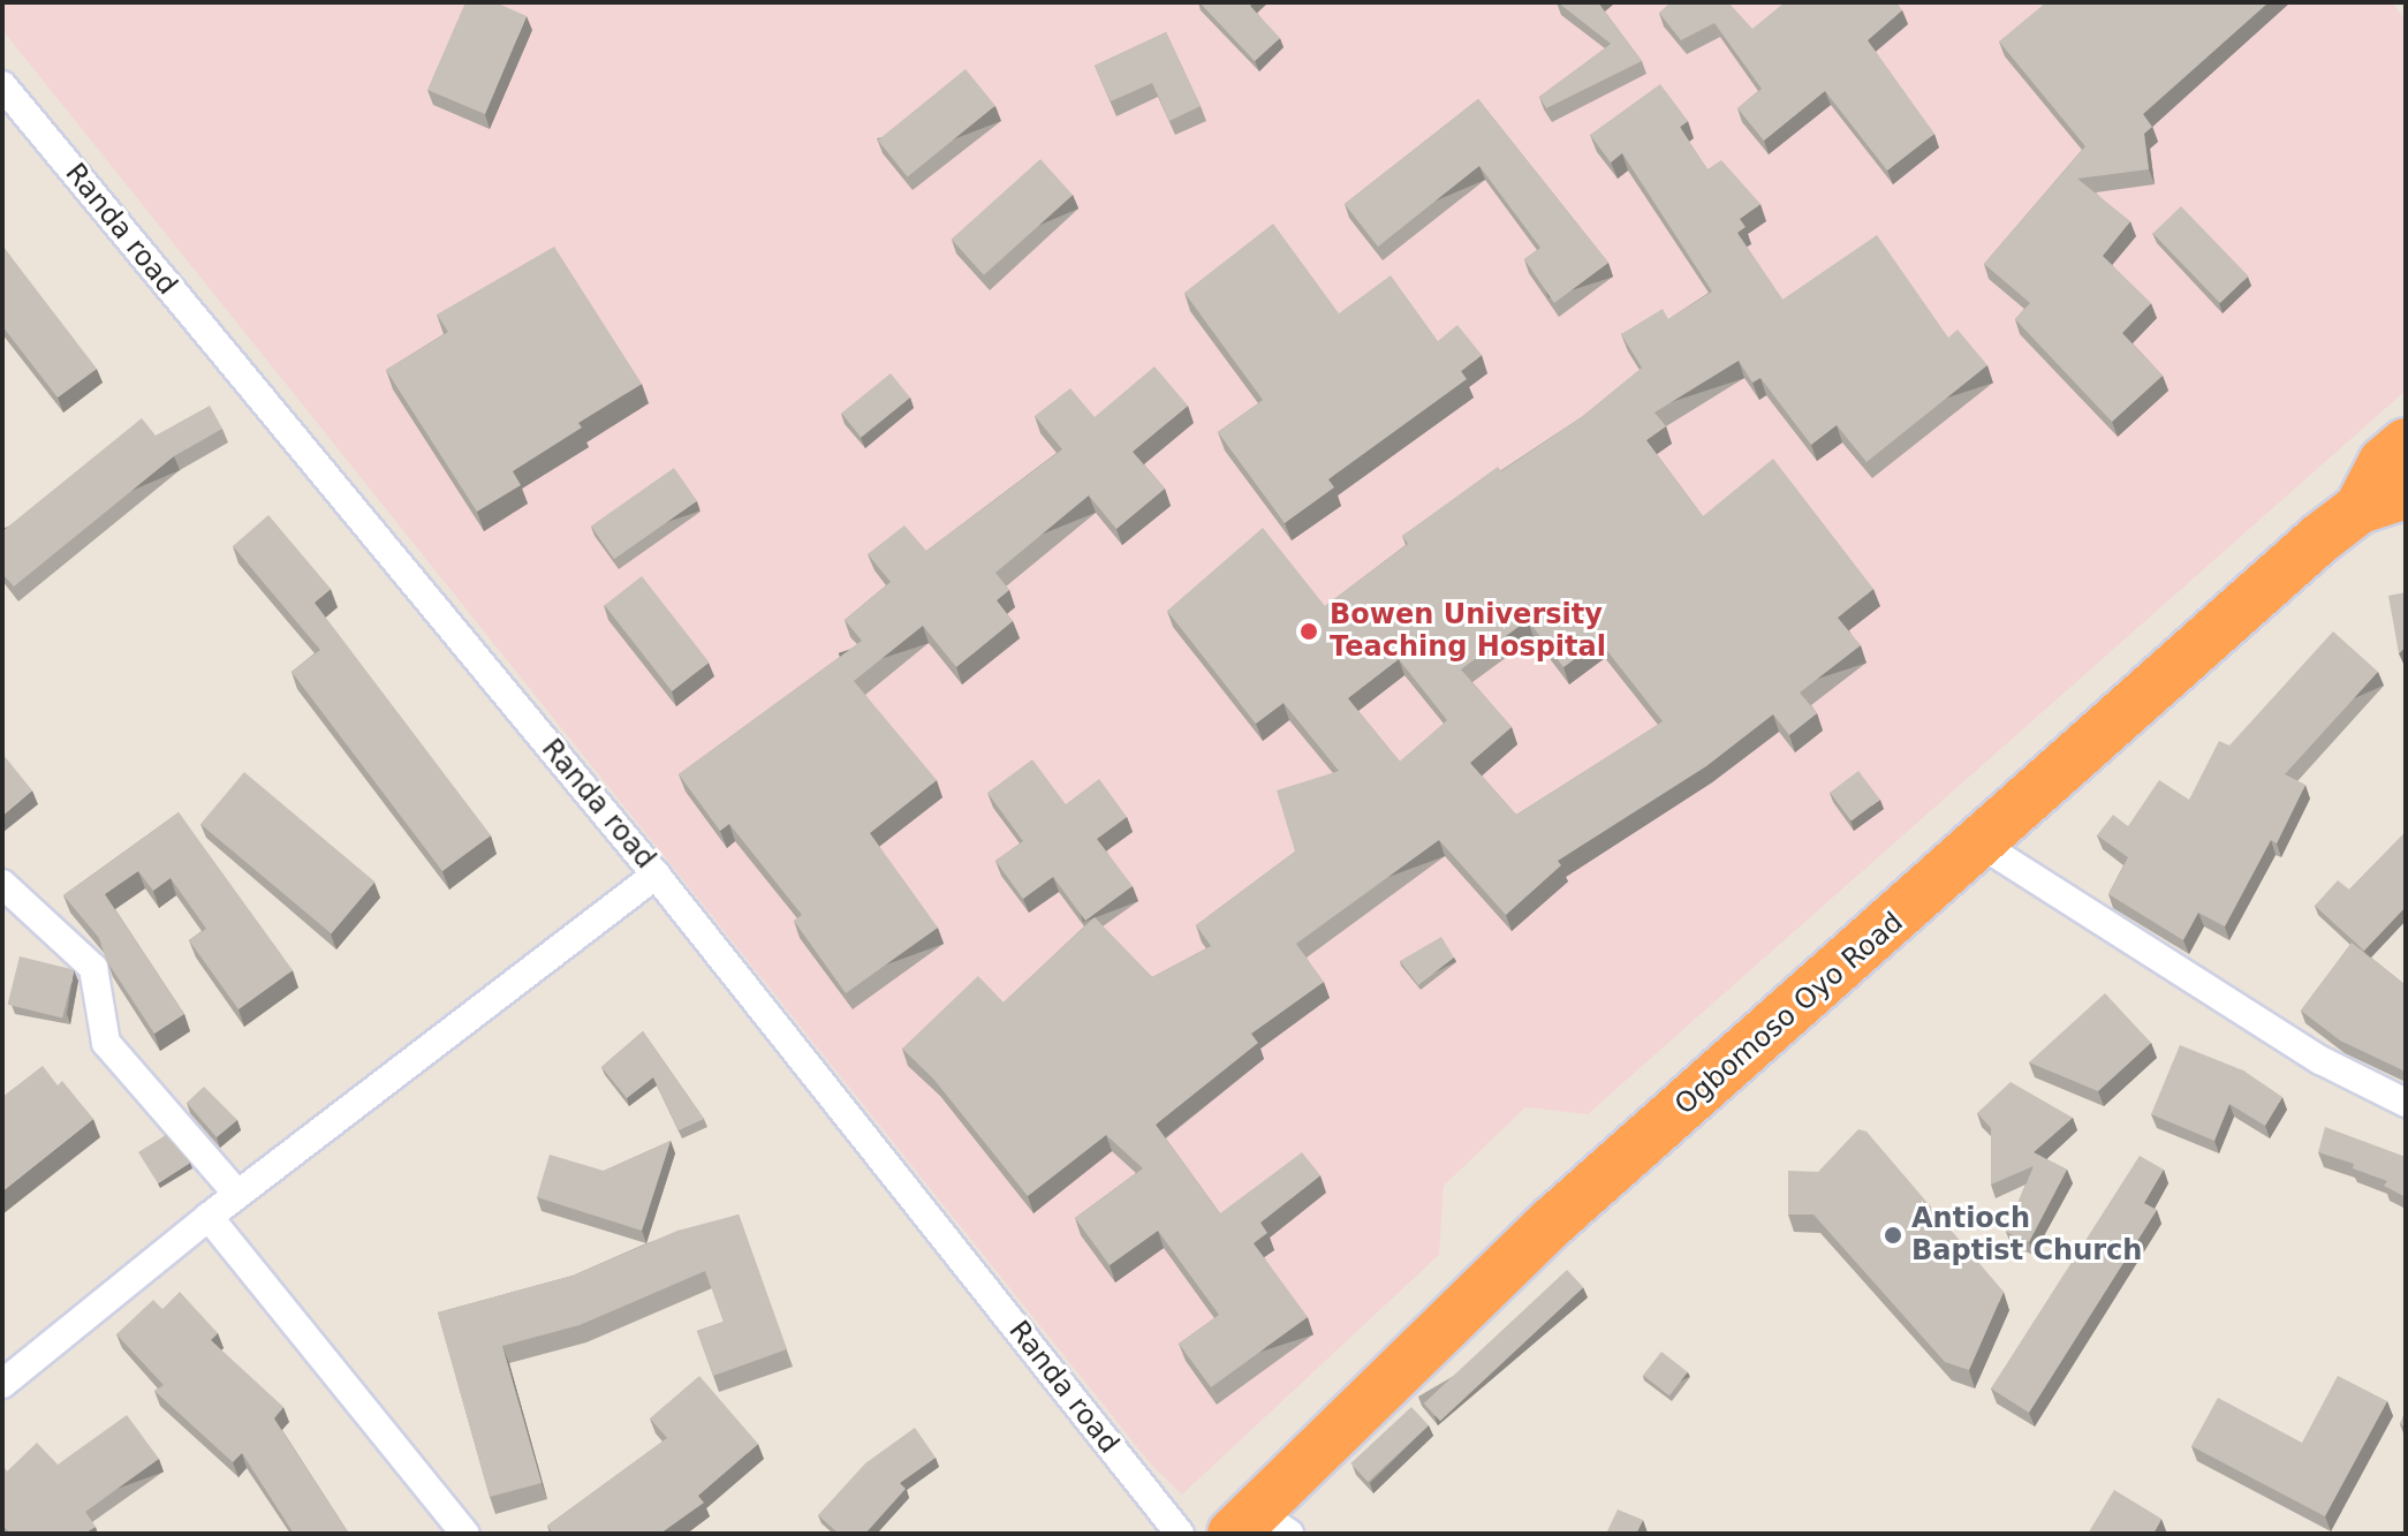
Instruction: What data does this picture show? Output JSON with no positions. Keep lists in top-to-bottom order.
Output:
{
  "streets": {
    "highway": ["Ogbomoso Oyo Road"],
    "street": ["Randa road"]
  },
  "places": ["Bowen University Teaching Hospital", "Antioch Baptist Church"]
}
